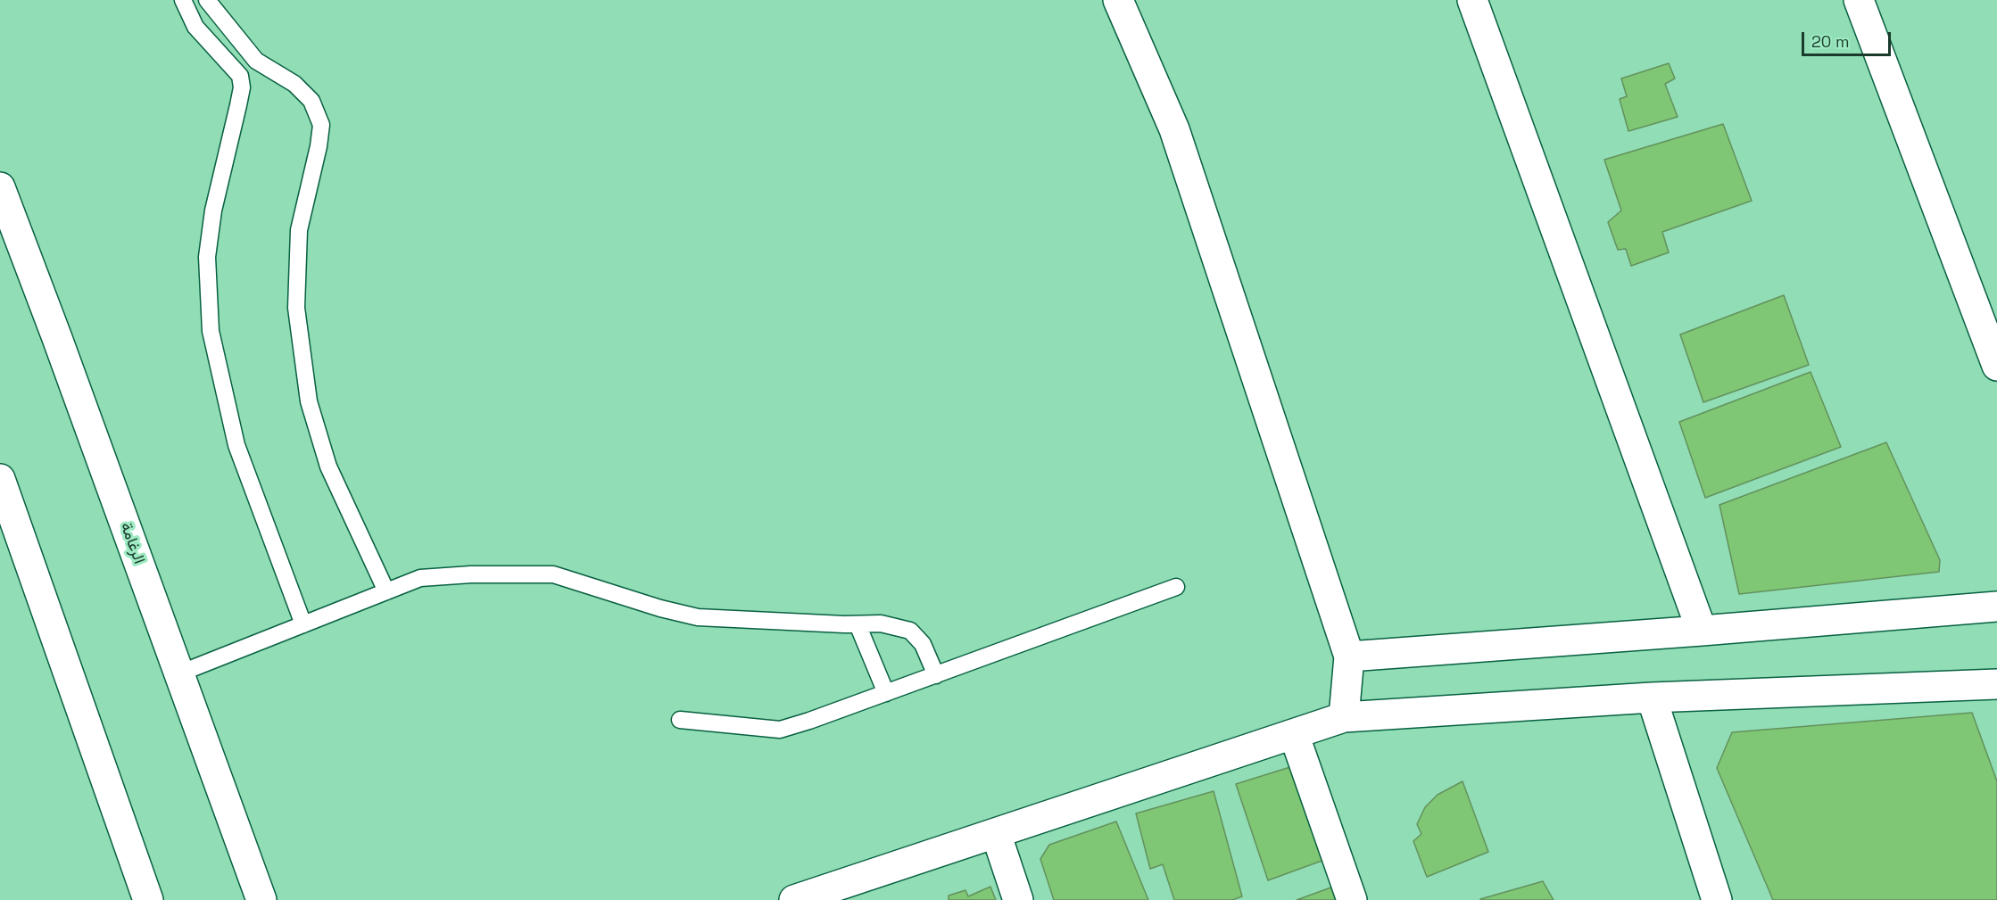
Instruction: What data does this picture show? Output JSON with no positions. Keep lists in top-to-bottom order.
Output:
{
  "streets": {
    "street": ["الرغامة"]
  },
  "scale_bar": "20 m"
}
